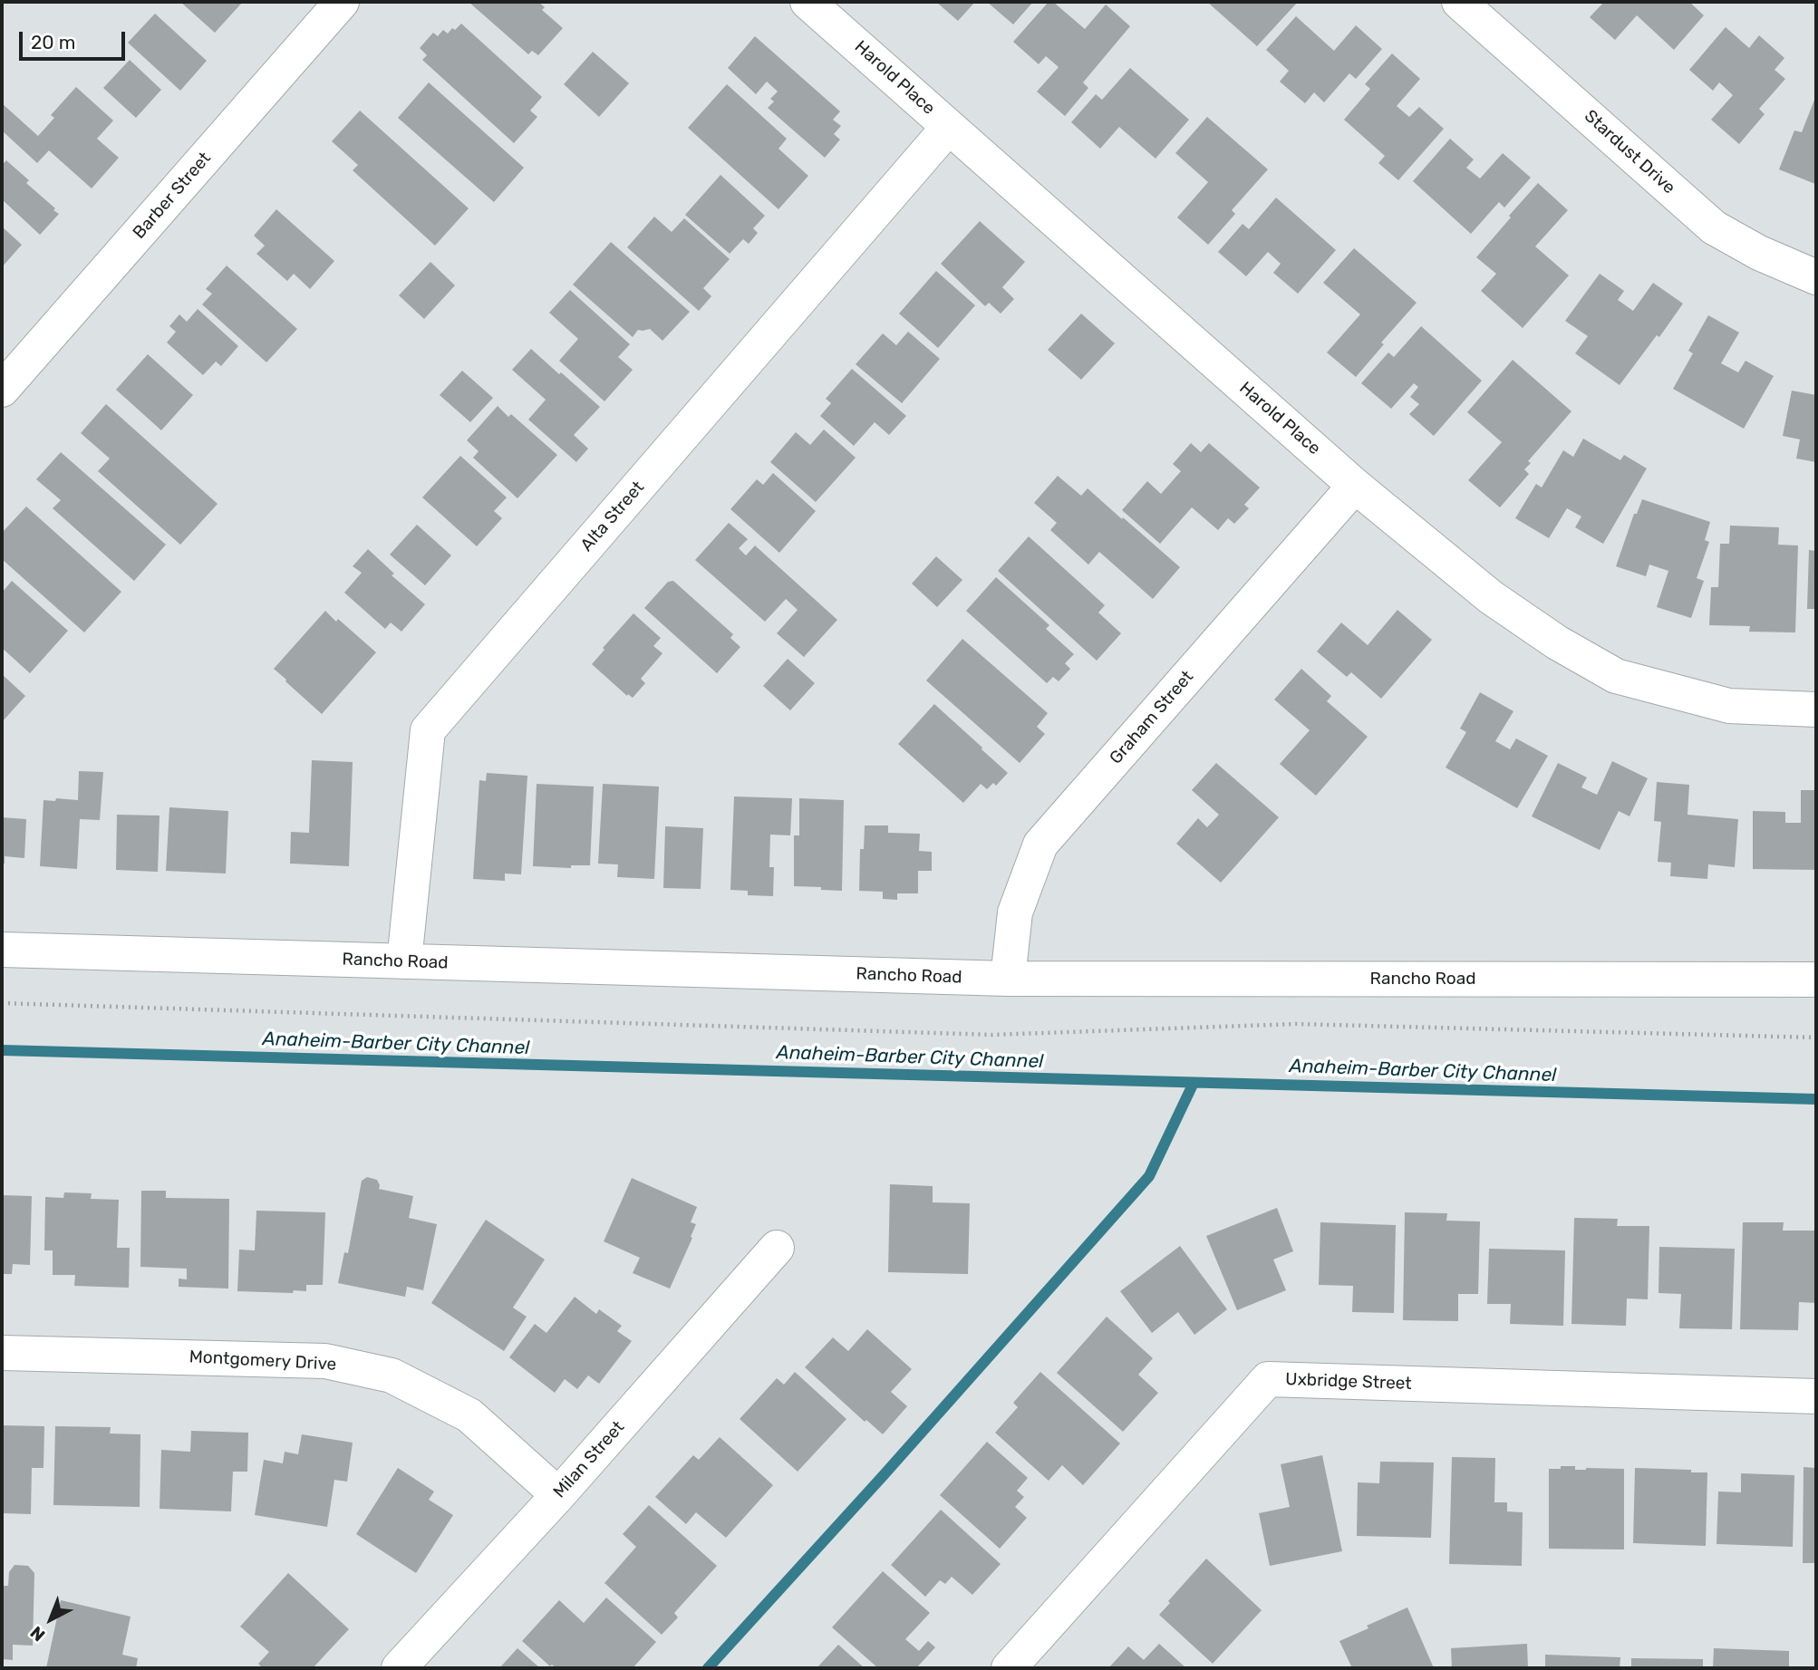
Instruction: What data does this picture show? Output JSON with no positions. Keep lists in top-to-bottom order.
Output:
{
  "streets": {
    "street": [
      "Harold Place",
      "Stardust Drive",
      "Barber Street",
      "Alta Street",
      "Graham Street",
      "Rancho Road",
      "Montgomery Drive",
      "Uxbridge Street",
      "Milan Street"
    ]
  },
  "crossings": [
    ["Harold Place", "Alta Street"],
    ["Harold Place", "Graham Street"],
    ["Alta Street", "Rancho Road"],
    ["Graham Street", "Rancho Road"],
    ["Montgomery Drive", "Milan Street"]
  ],
  "water": ["Anaheim-Barber City Channel"],
  "scale_bar": "20 m",
  "north": "bottom left"
}
